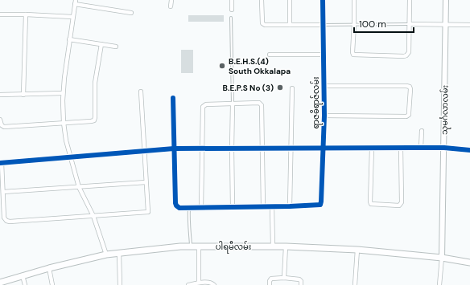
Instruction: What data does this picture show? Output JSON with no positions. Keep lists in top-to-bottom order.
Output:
{
  "streets": {
    "main road": ["သုမင်္ဂလာလမ်း", "ပါရမီလမ်း"],
    "street": ["ရာဇဓိရာဇ်လမ်း"]
  },
  "crossings": [
    ["သုမင်္ဂလာလမ်း", "ပါရမီလမ်း"]
  ],
  "places": ["B.E.H.S.(4) South Okkalapa", "B.E.P.S No (3)"],
  "scale_bar": "100 m"
}
